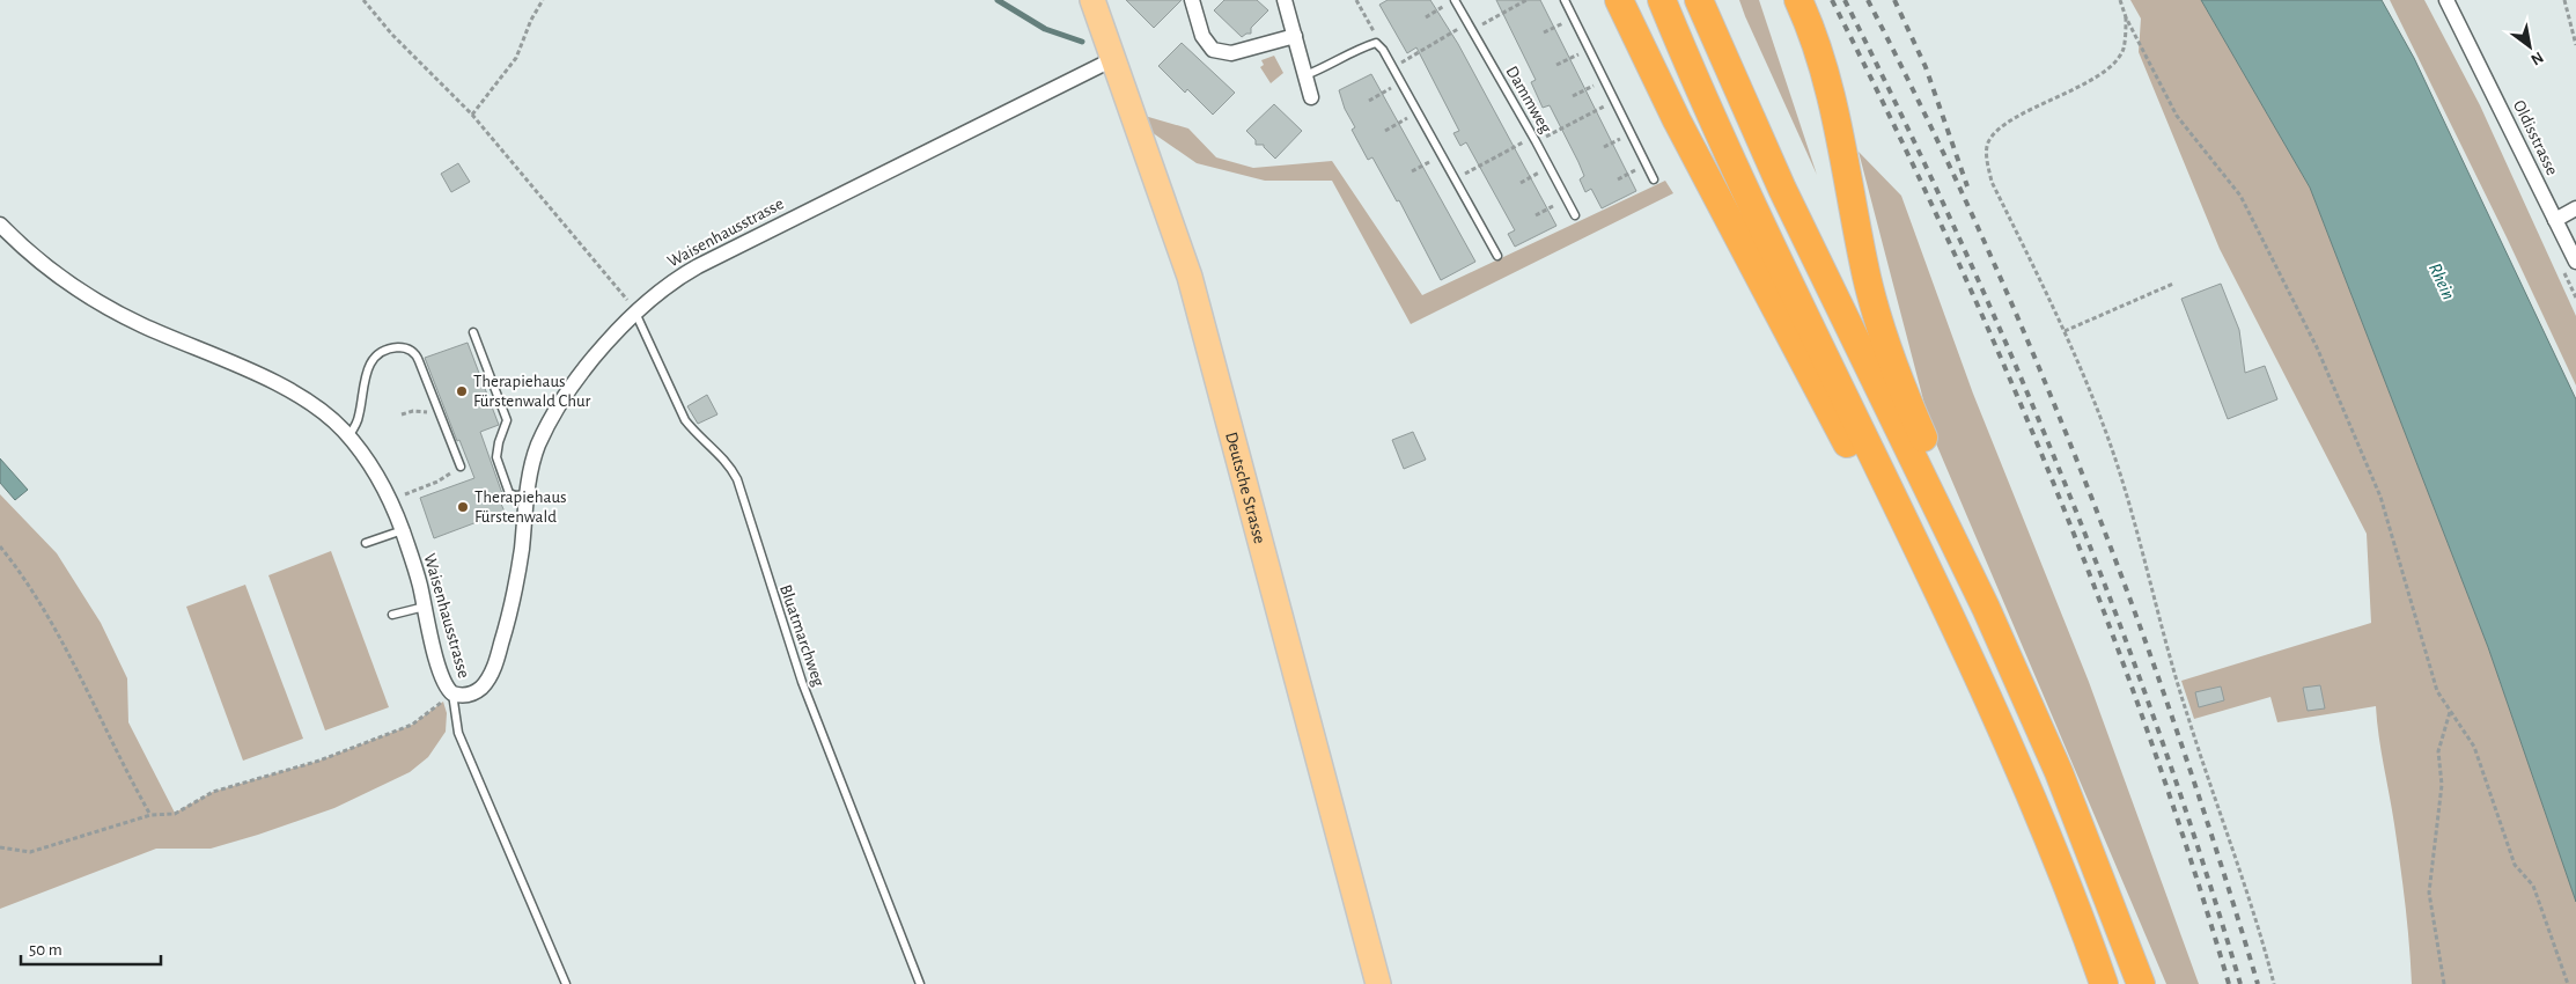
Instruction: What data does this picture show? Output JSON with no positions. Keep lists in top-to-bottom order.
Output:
{
  "streets": {
    "main road": ["Deutsche Strasse"],
    "street": ["Oldisstrasse", "Waisenhausstrasse"],
    "lane": ["Dammweg", "Bluatmarchweg"]
  },
  "crossings": [
    ["Waisenhausstrasse", "Deutsche Strasse"],
    ["Waisenhausstrasse", "Bluatmarchweg"]
  ],
  "water": ["Rhein"],
  "places": ["Therapiehaus Fürstenwald Chur", "Therapiehaus Fürstenwald"],
  "scale_bar": "50 m",
  "north": "bottom right"
}
